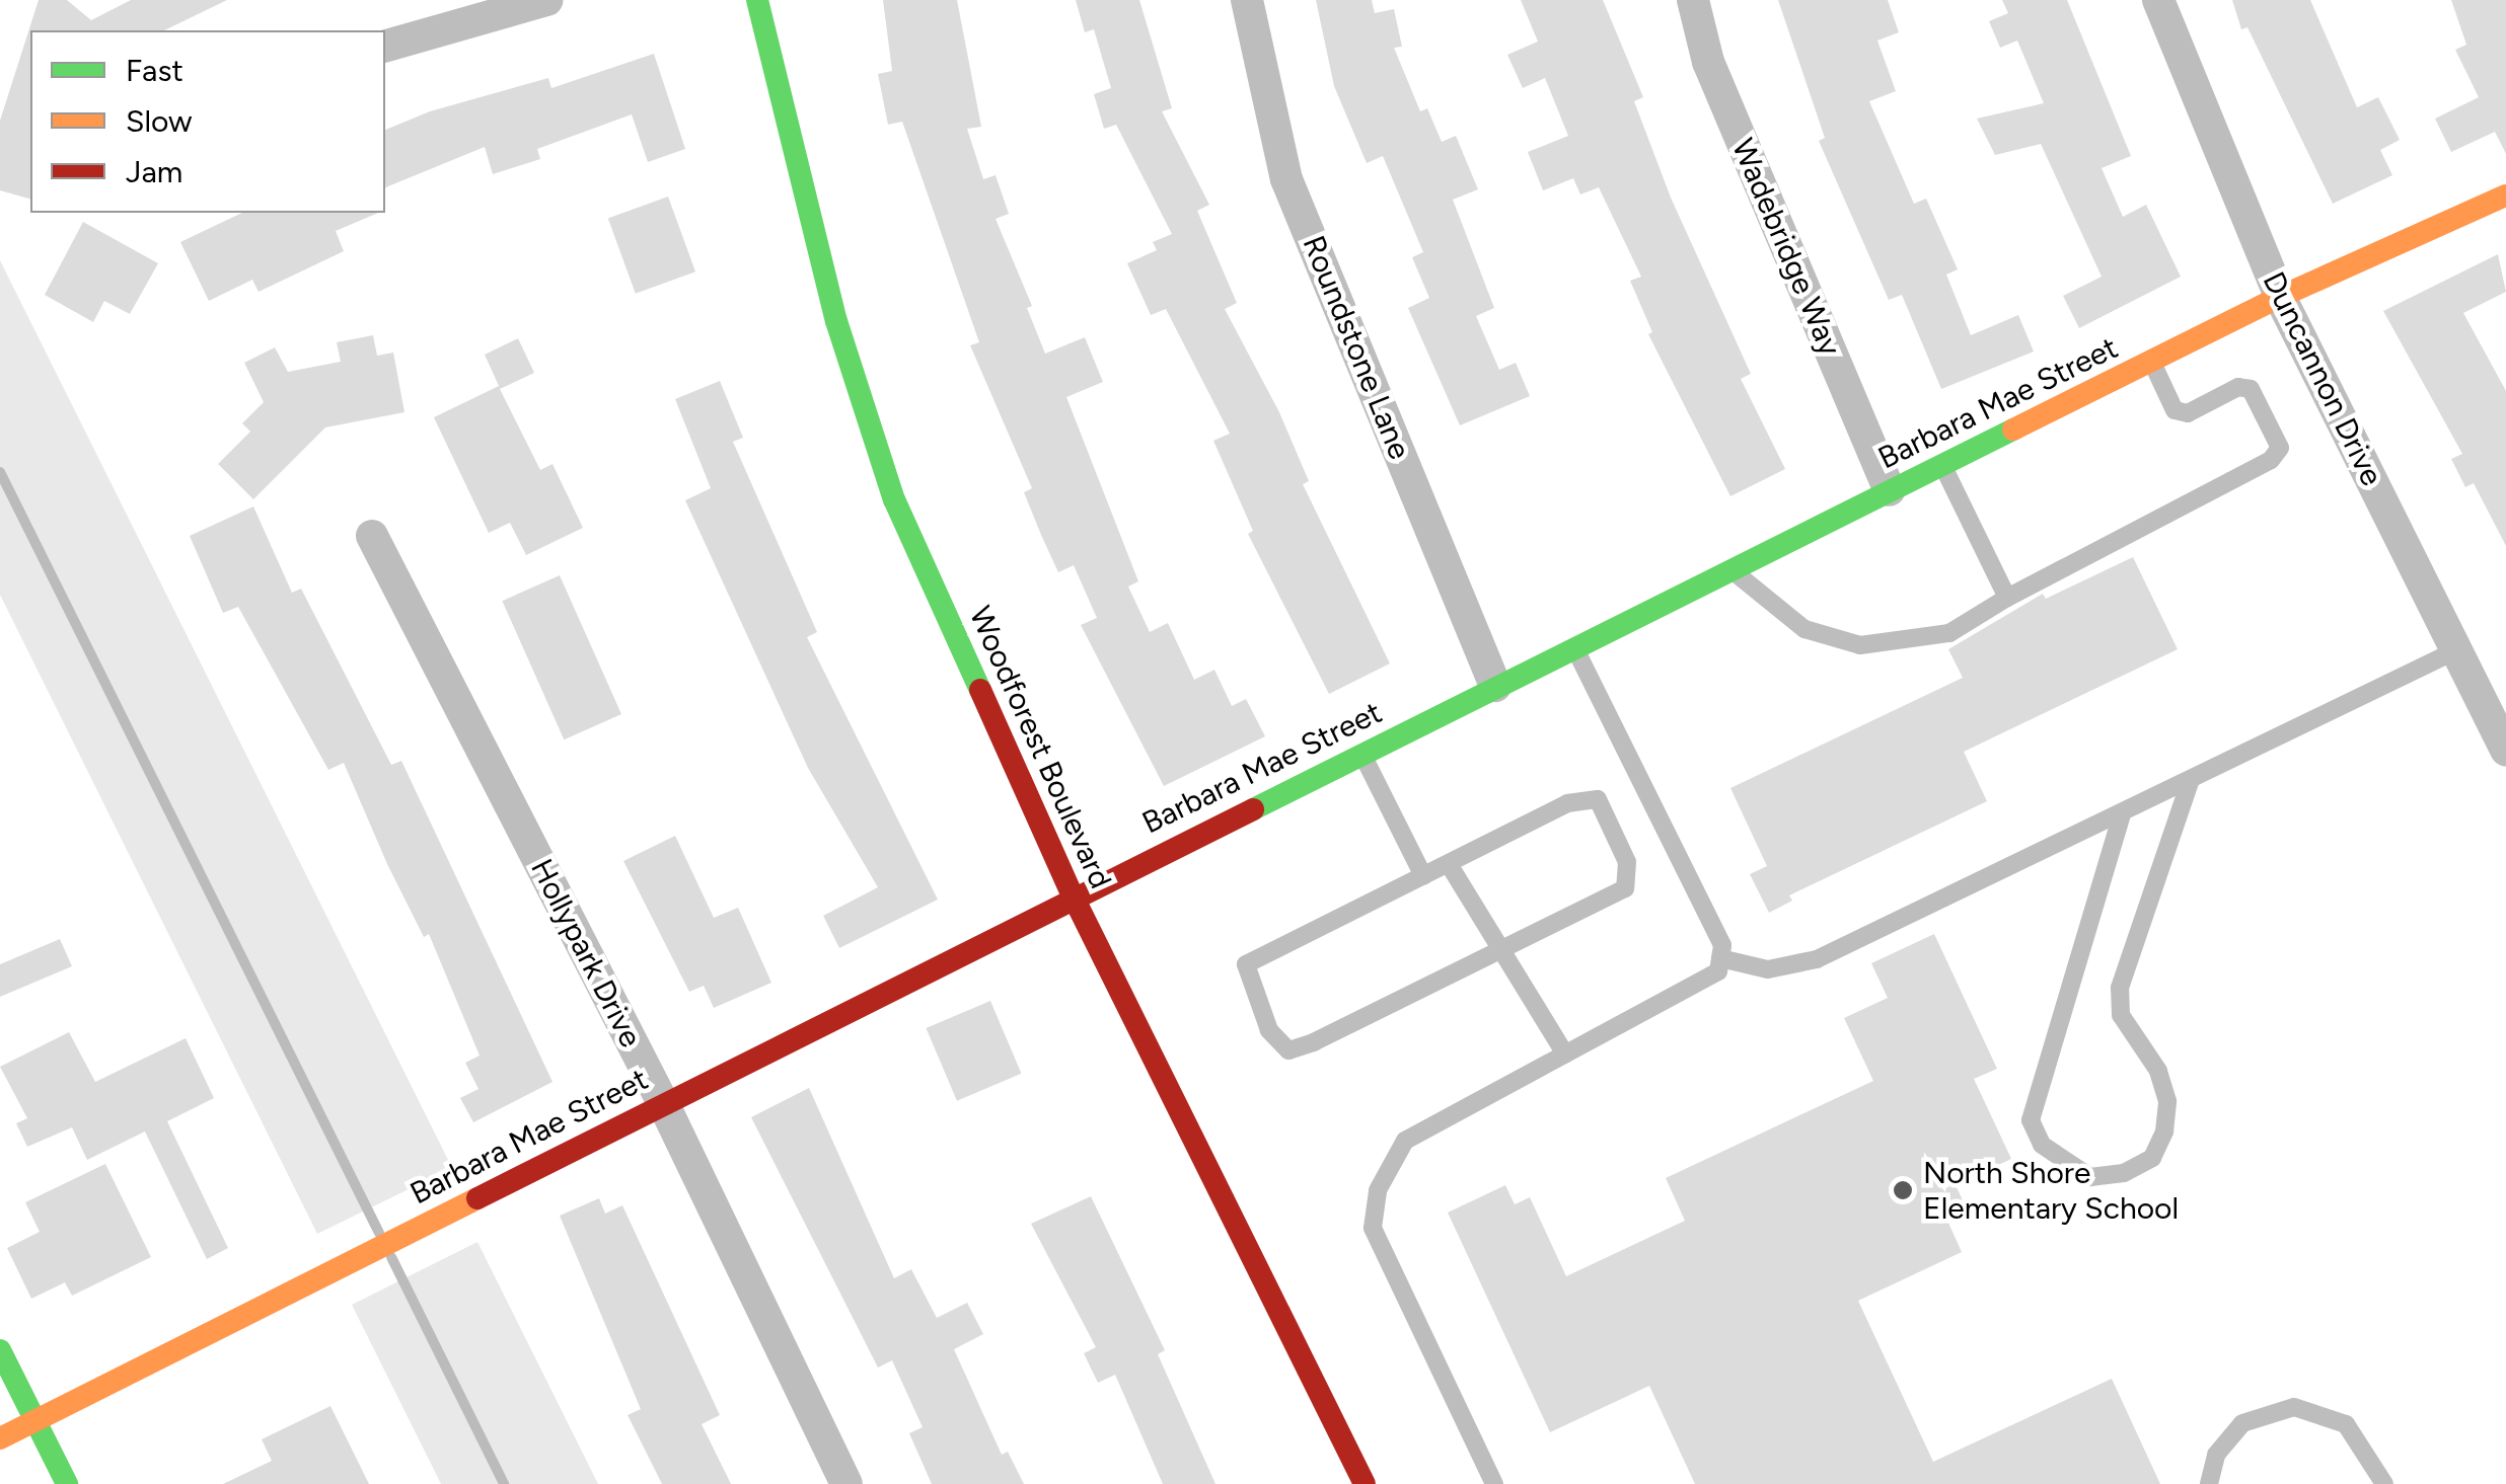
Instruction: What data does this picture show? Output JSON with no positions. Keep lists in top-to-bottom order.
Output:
{
  "streets": {
    "street": [
      "Wadebridge Way",
      "Roundstone Lane",
      "Duncannon Drive",
      "Barbara Mae Street",
      "Woodforest Boulevard",
      "Hollypark Drive"
    ]
  },
  "crossings": [
    ["Wadebridge Way", "Barbara Mae Street"],
    ["Roundstone Lane", "Barbara Mae Street"],
    ["Duncannon Drive", "Barbara Mae Street"],
    ["Barbara Mae Street", "Woodforest Boulevard"],
    ["Barbara Mae Street", "Hollypark Drive"]
  ],
  "places": ["North Shore Elementary School"],
  "legend": ["Fast", "Slow", "Jam"]
}
